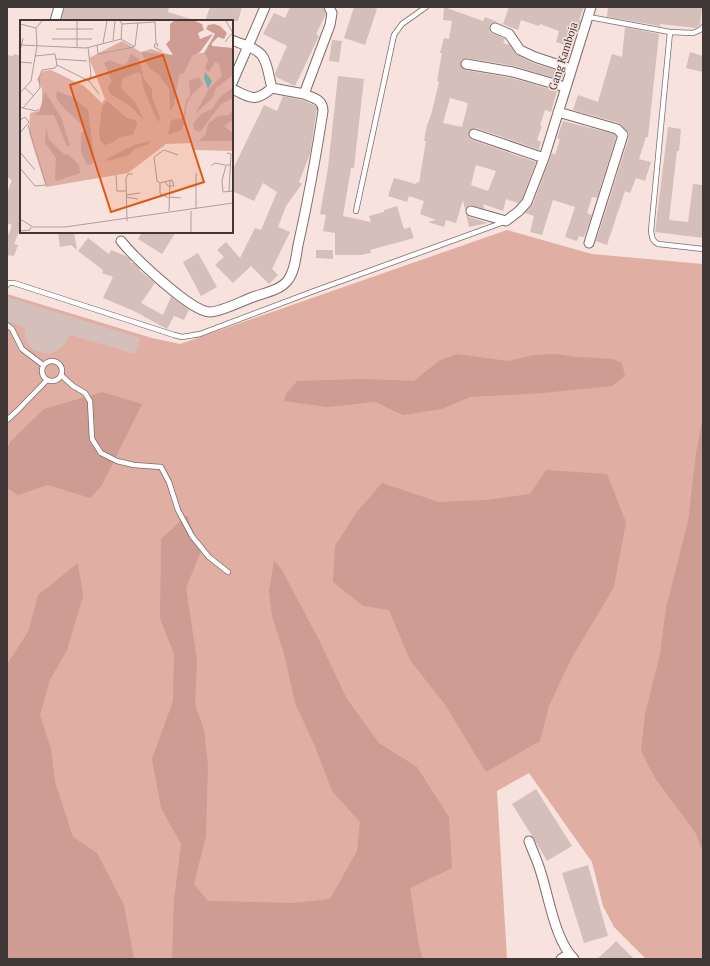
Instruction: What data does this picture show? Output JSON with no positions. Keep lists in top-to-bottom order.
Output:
{
  "streets": {
    "street": ["Gang Kamboja"]
  }
}
